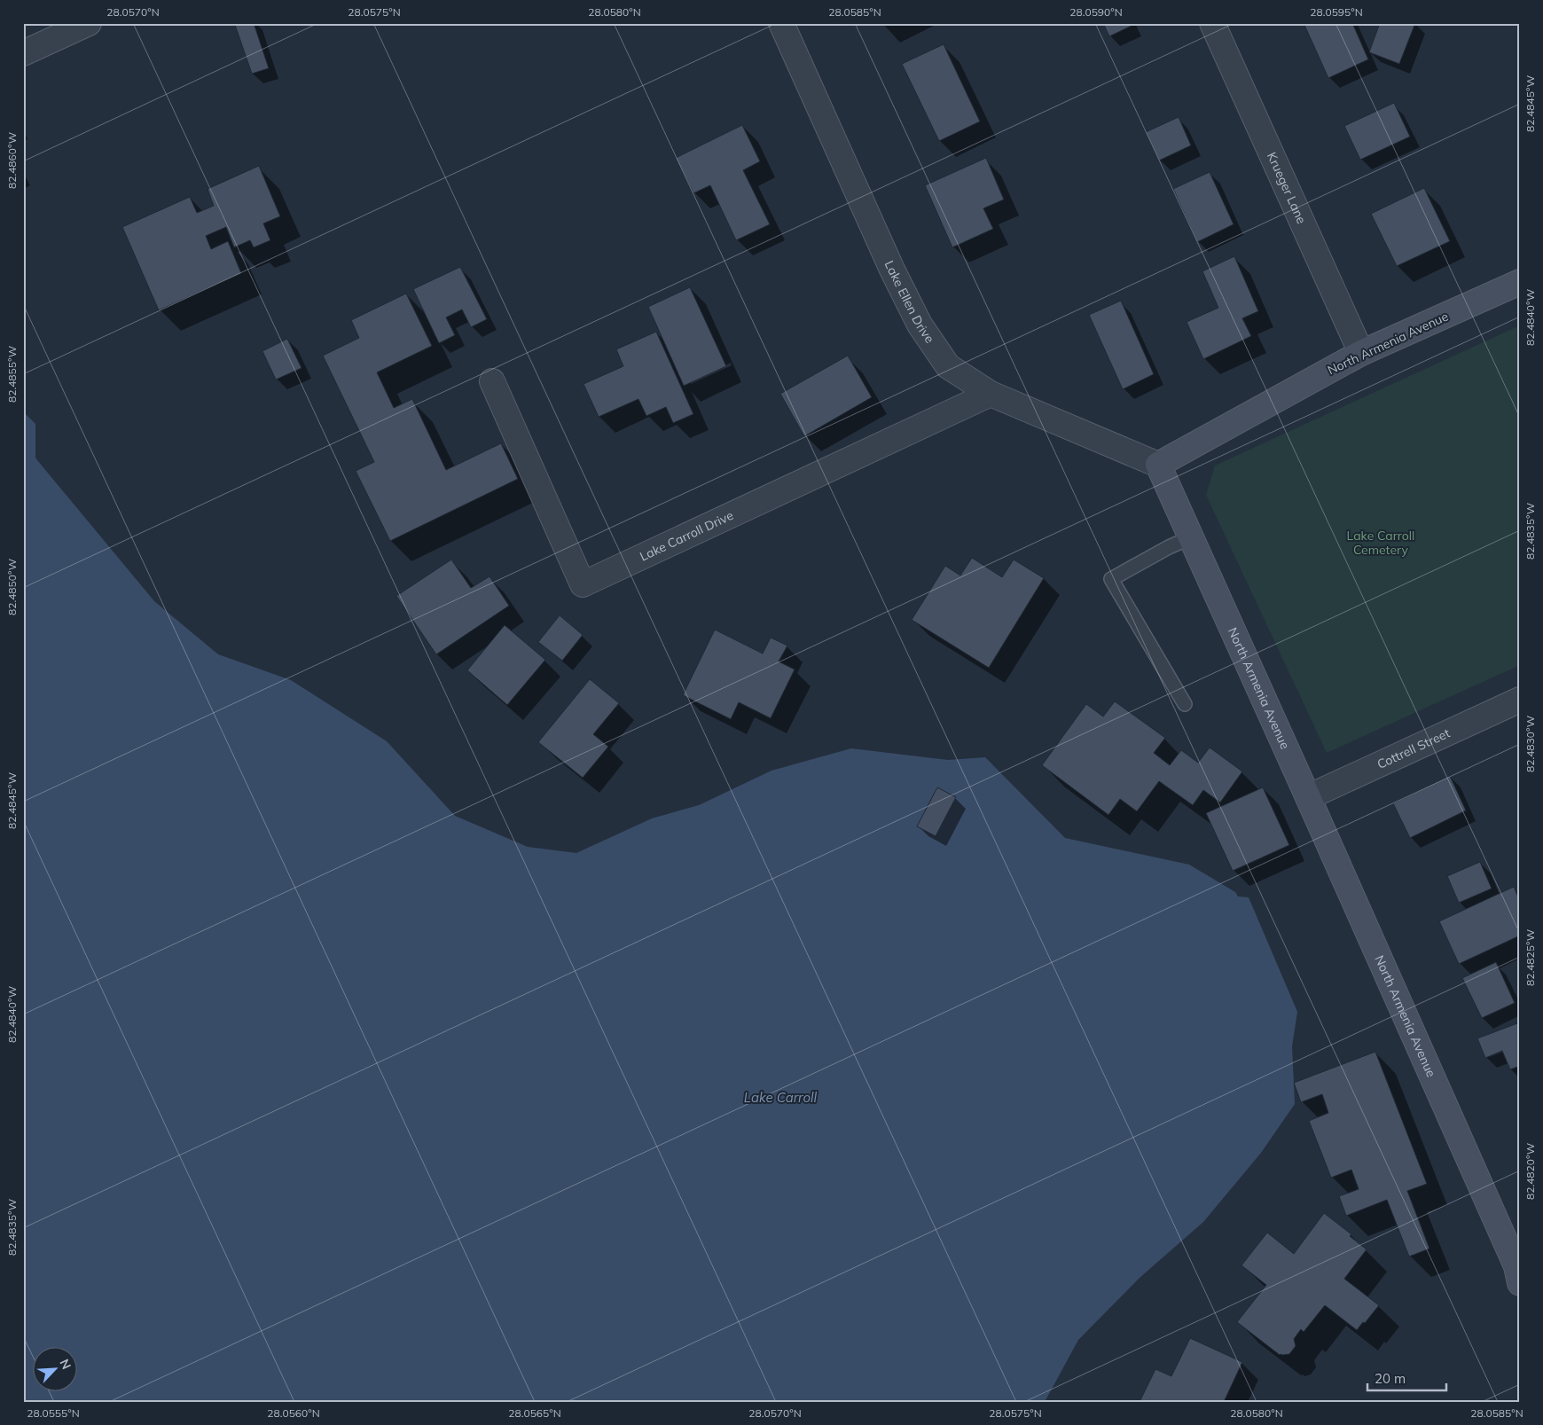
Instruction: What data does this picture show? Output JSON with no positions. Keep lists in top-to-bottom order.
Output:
{
  "streets": {
    "main road": ["North Armenia Avenue"],
    "street": [
      "Krueger Lane",
      "Lake Ellen Drive",
      "Lake Carroll Drive",
      "Cottrell Street"
    ]
  },
  "crossings": [
    ["Krueger Lane", "North Armenia Avenue"],
    ["Lake Ellen Drive", "North Armenia Avenue"],
    ["Lake Ellen Drive", "Lake Carroll Drive"],
    ["North Armenia Avenue", "Cottrell Street"]
  ],
  "water": ["Lake Carroll"],
  "parks": ["Lake Carroll Cemetery"],
  "scale_bar": "20 m",
  "north": "top right",
  "coordinates": [
    "28.0570°N",
    "28.0575°N",
    "28.0580°N",
    "28.0585°N",
    "28.0590°N",
    "28.0595°N",
    "82.4845°W",
    "82.4860°W",
    "82.4840°W",
    "82.4855°W",
    "82.4835°W",
    "82.4850°W",
    "82.4830°W",
    "82.4825°W",
    "82.4820°W",
    "28.0555°N",
    "28.0560°N",
    "28.0565°N"
  ]
}
